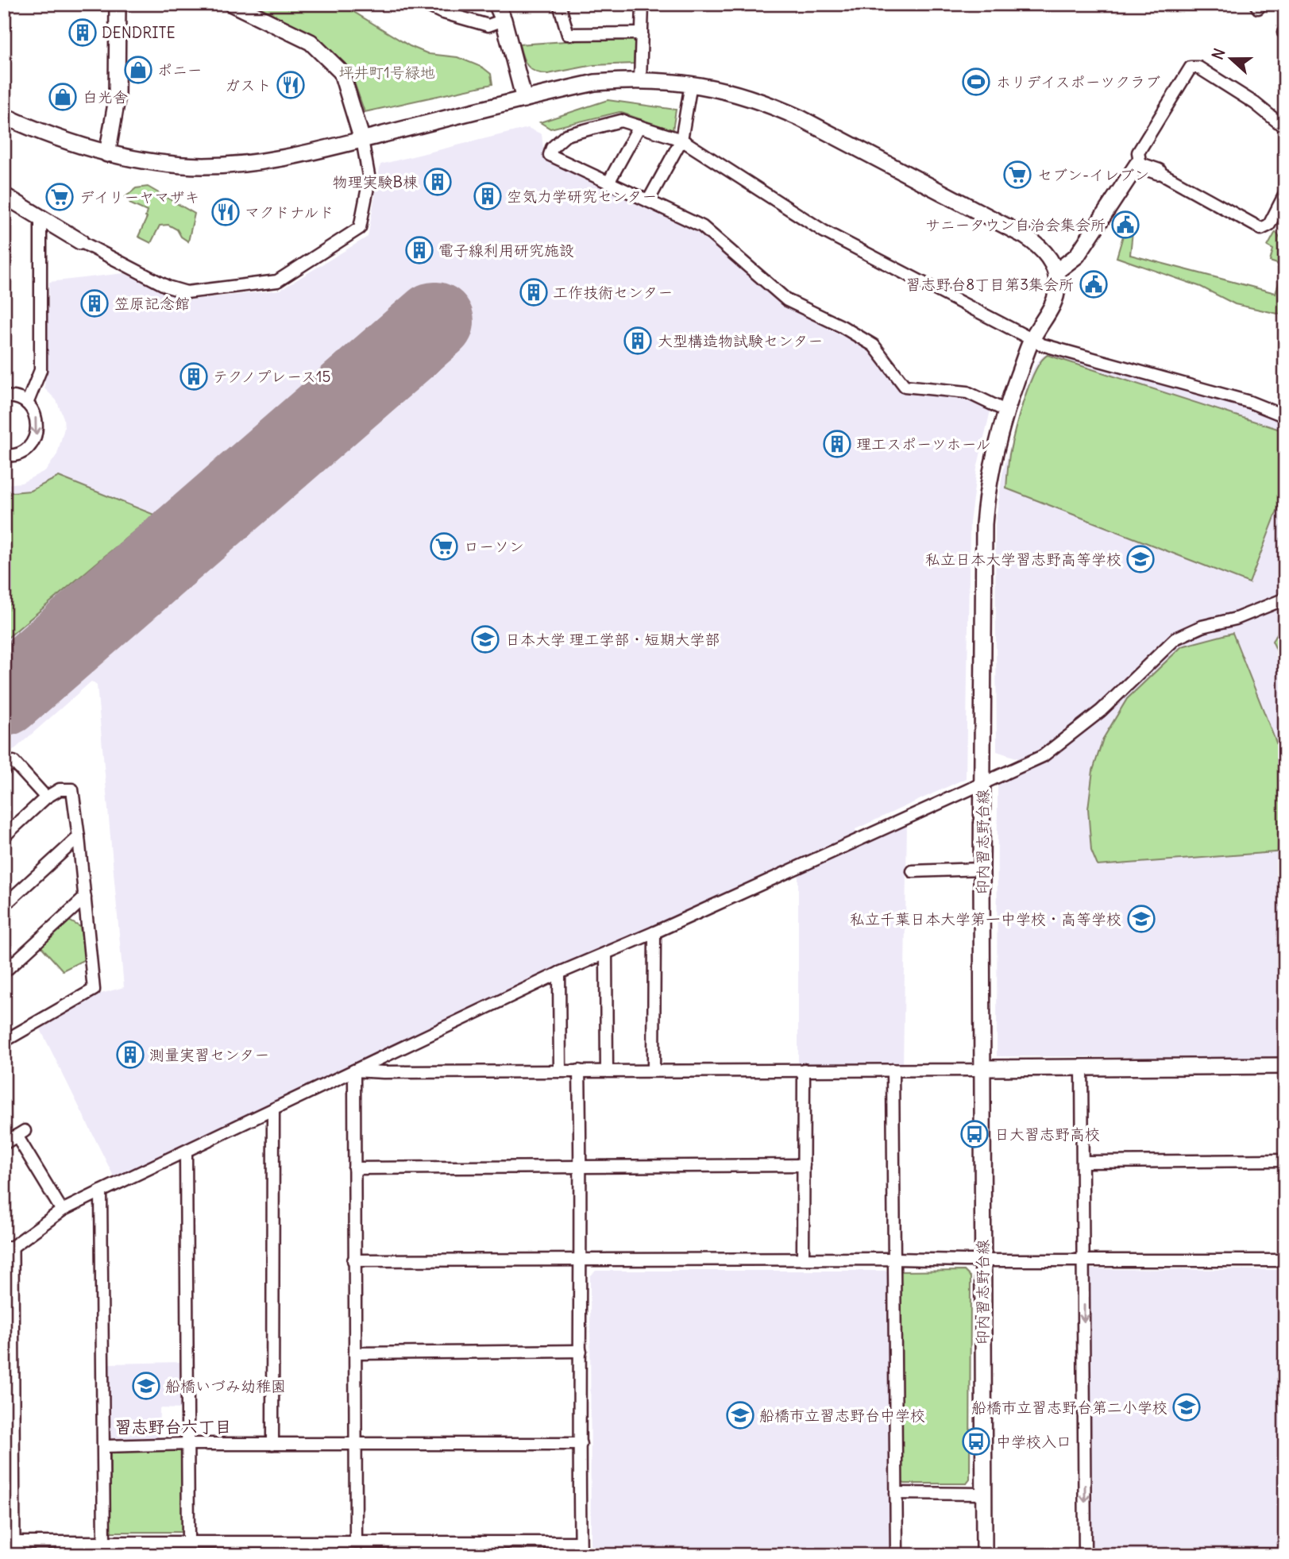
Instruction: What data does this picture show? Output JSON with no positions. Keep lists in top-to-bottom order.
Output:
{
  "streets": {
    "street": ["印内習志野台線"]
  },
  "districts": ["習志野台六丁目"],
  "parks": ["坪井町1号緑地"],
  "places": {
    "building": [
      "DENDRITE",
      "物理実験B棟",
      "空気力学研究センター",
      "電子線利用研究施設",
      "工作技術センター",
      "笠原記念館",
      "大型構造物試験センター",
      "テクノプレース15",
      "理工スポーツホール",
      "測量実習センター"
    ],
    "shop": ["ポニー", "白光舎"],
    "sports": ["ホリデイスポーツクラブ"],
    "restaurant": ["ガスト", "マクドナルド"],
    "supermarket": ["セブン-イレブン", "デイリーヤマザキ", "ローソン"],
    "public building": ["サニータウン自治会集会所", "習志野台8丁目第3集会所"],
    "school or university": [
      "私立日本大学習志野高等学校",
      "日本大学 理工学部・短期大学部",
      "私立千葉日本大学第一中学校・高等学校",
      "船橋いづみ幼稚園",
      "船橋市立習志野台第二小学校",
      "船橋市立習志野台中学校"
    ],
    "bus stop": ["日大習志野高校", "中学校入口"]
  },
  "north": "left"
}
